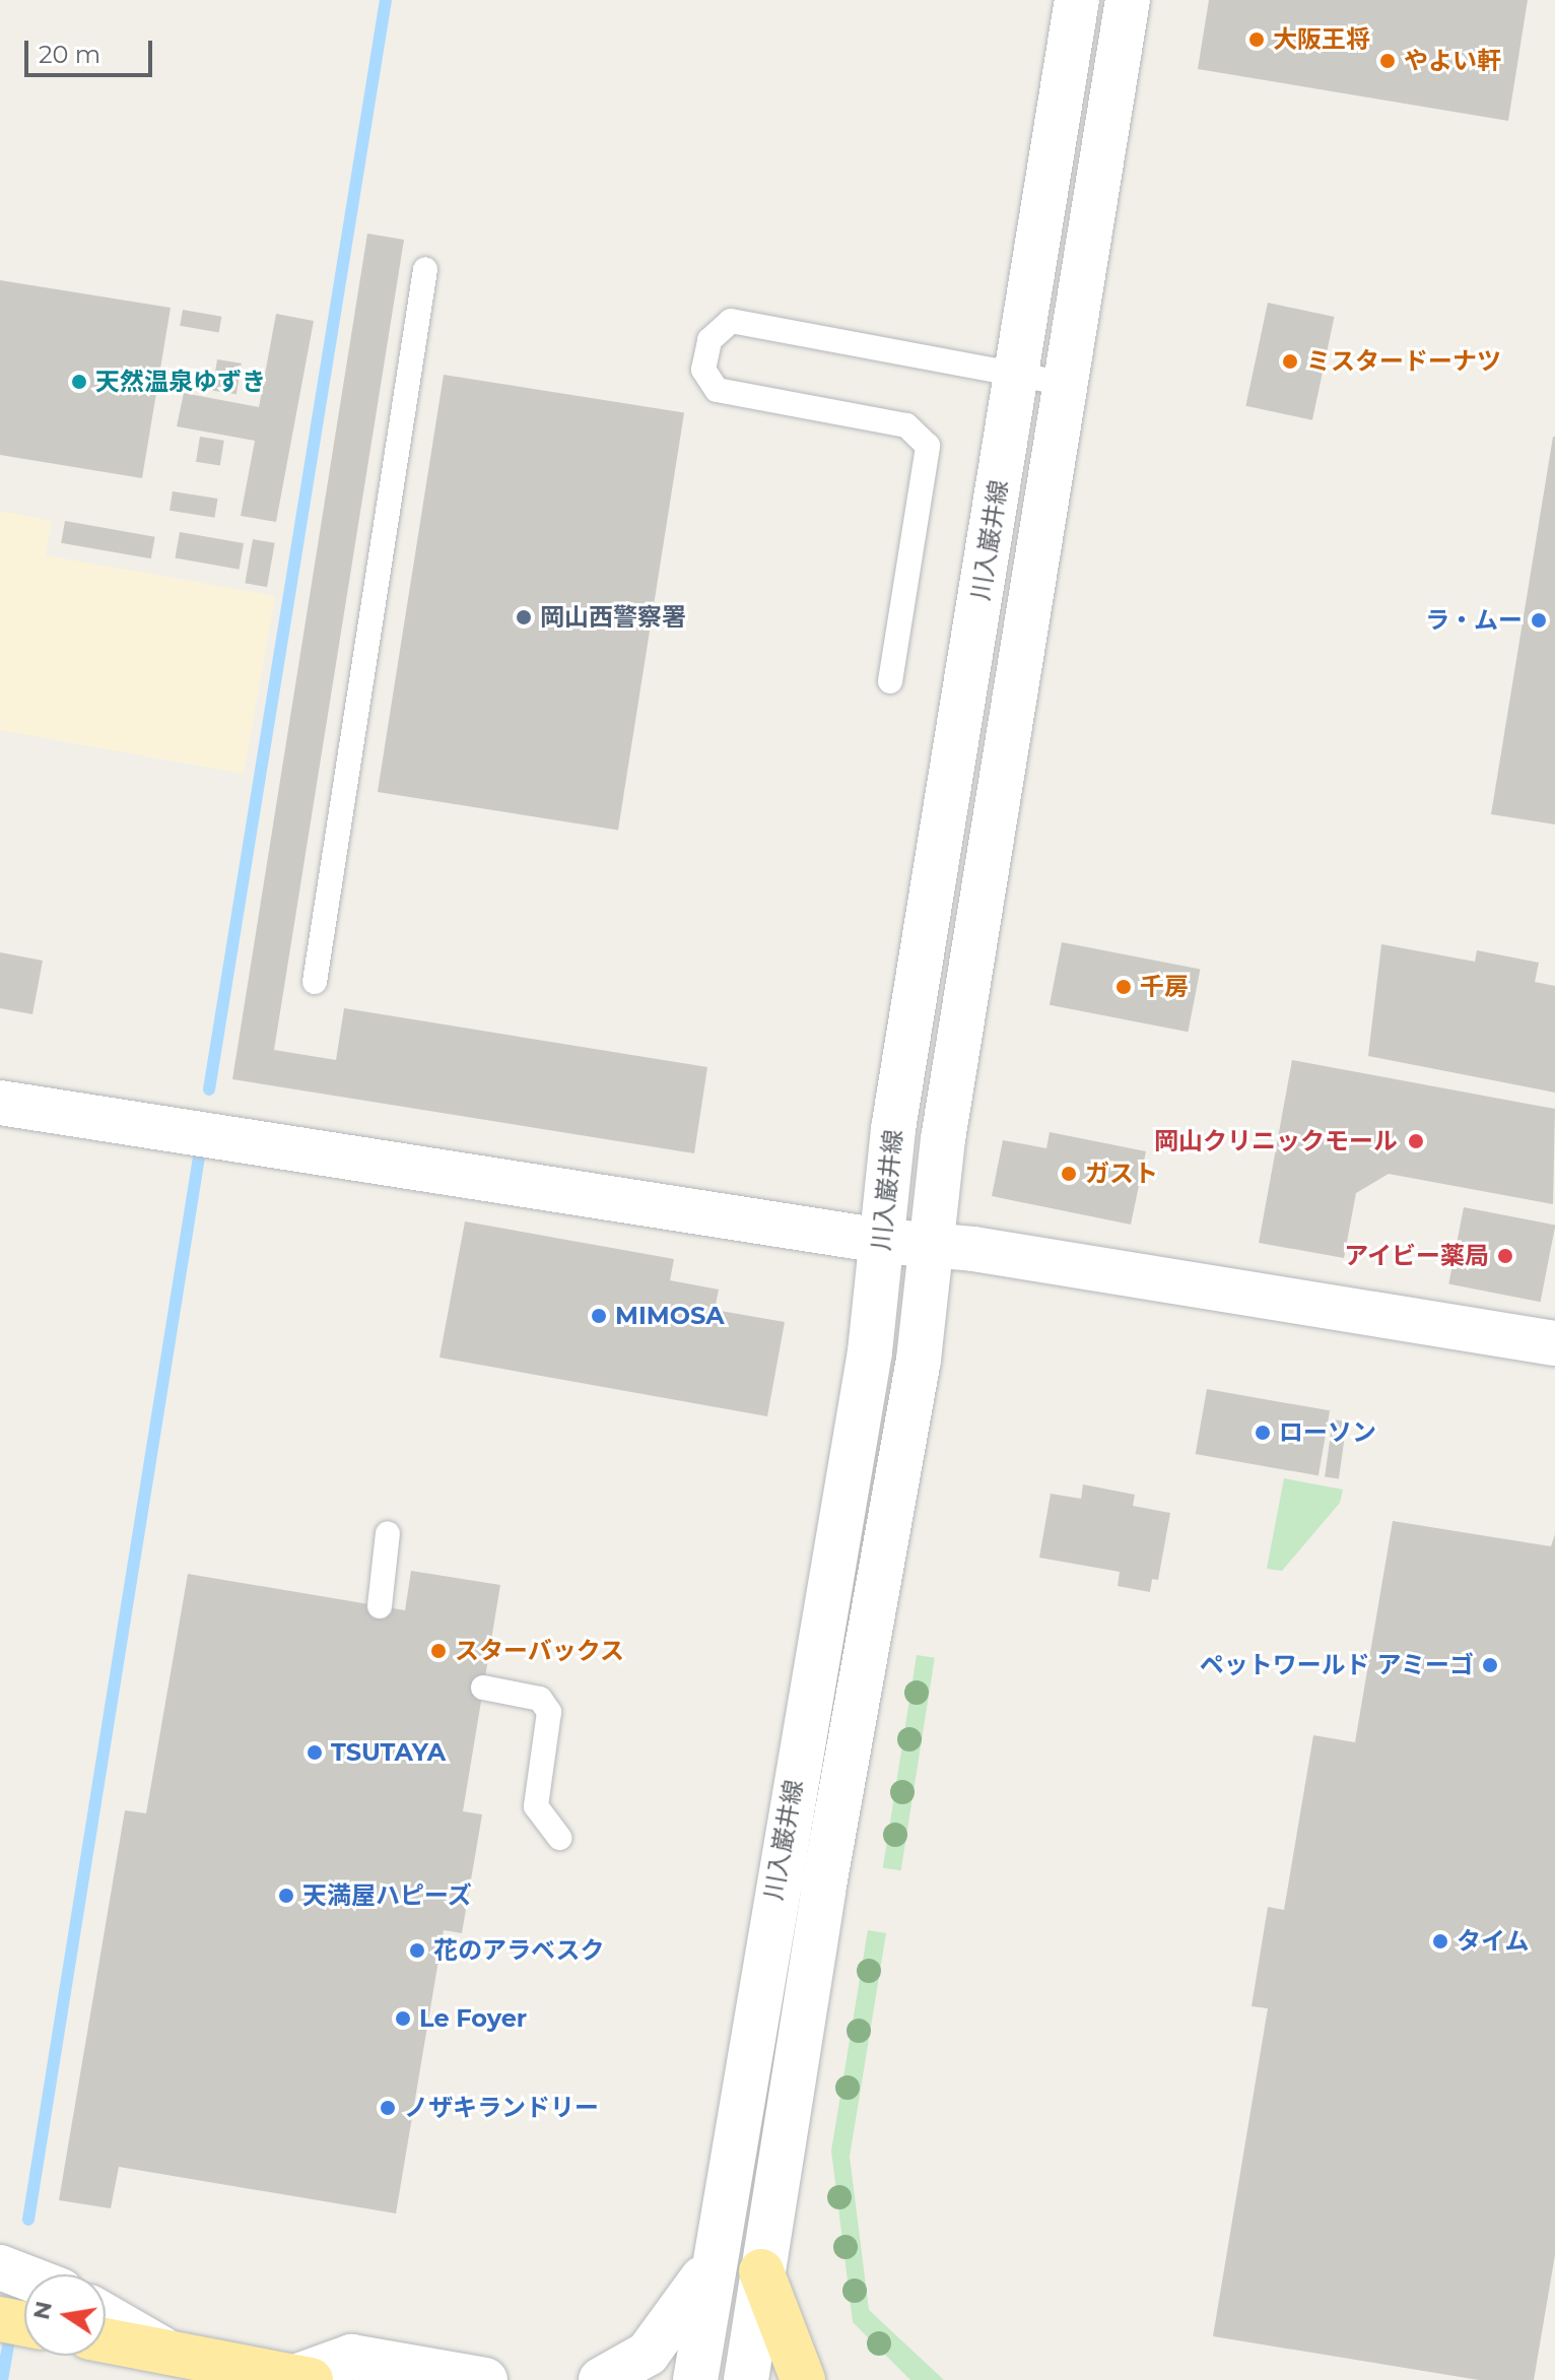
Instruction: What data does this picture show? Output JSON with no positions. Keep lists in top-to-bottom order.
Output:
{
  "streets": {
    "main road": ["川入巌井線"]
  },
  "places": [
    "大阪王将",
    "やよい軒",
    "ミスタードーナツ",
    "天然温泉ゆずき",
    "岡山西警察署",
    "ラ・ムー",
    "千房",
    "岡山クリニックモール",
    "ガスト",
    "アイビー薬局",
    "MIMOSA",
    "ローソン",
    "スターバックス",
    "ペットワールド アミーゴ",
    "TSUTAYA",
    "天満屋ハピーズ",
    "タイム",
    "花のアラベスク",
    "Le Foyer",
    "ノザキランドリー"
  ],
  "scale_bar": "20 m",
  "north": "left"
}
